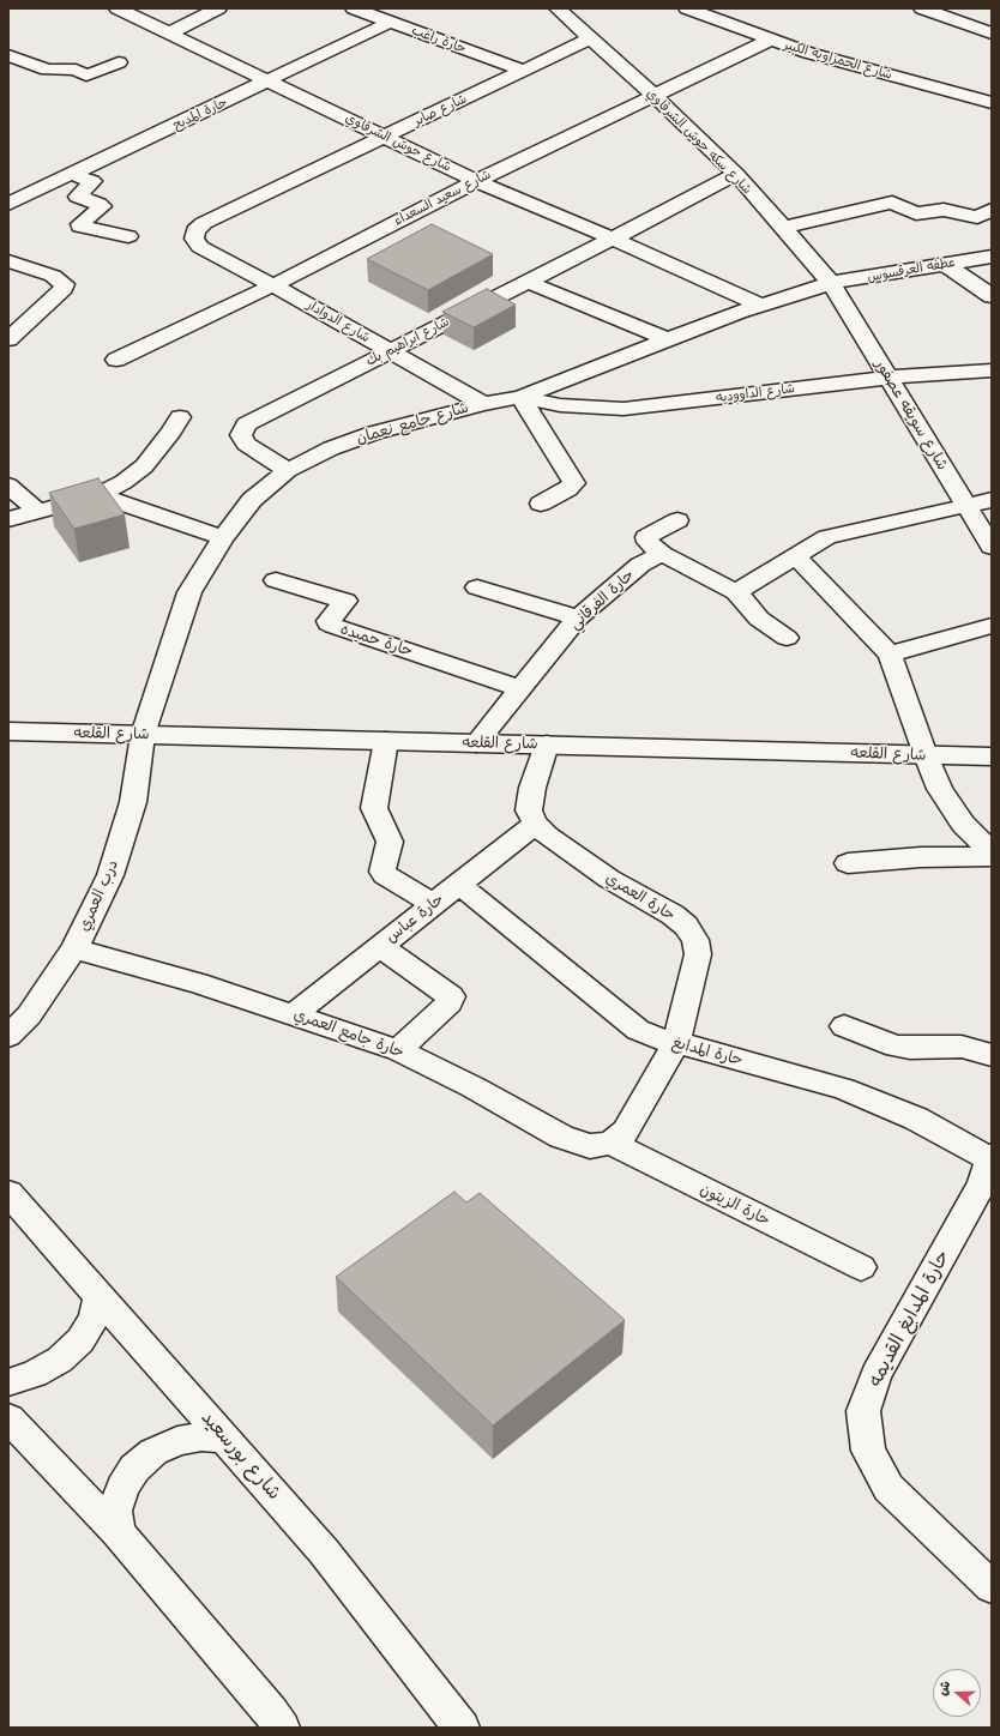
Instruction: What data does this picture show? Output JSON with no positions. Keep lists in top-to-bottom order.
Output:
{
  "streets": {
    "street": [
      "حارة راغب",
      "شارع الحمزاويه الكبير",
      "شارع صابر",
      "حارة المديح",
      "شارع سكه حوش الشرقاوي",
      "شارع حوش الشرقاوي",
      "شارع سعيد السعداء",
      "عطفه العرقسوس",
      "شارع الدوادار",
      "شارع ابراهيم بك",
      "شارع الداووديه",
      "شارع سويقه عصفور",
      "شارع جامع نعمان",
      "حارة الفرقاني",
      "حارة حميده",
      "شارع القلعه",
      "درب العمري",
      "حارة العمري",
      "حارة عباس",
      "حارة جامع العمري",
      "حارة المدابغ",
      "حارة الزيتون",
      "حارة المدابغ القديمه",
      "شارع بورسعيد"
    ]
  },
  "crossings": [
    ["حارة راغب", "شارع صابر"],
    ["حارة راغب", "حارة المديح"],
    ["شارع الحمزاويه الكبير", "شارع سعيد السعداء"],
    ["شارع صابر", "شارع سكه حوش الشرقاوي"],
    ["شارع صابر", "شارع حوش الشرقاوي"],
    ["شارع صابر", "شارع الدوادار"],
    ["حارة المديح", "شارع حوش الشرقاوي"],
    ["شارع سكه حوش الشرقاوي", "شارع سعيد السعداء"],
    ["شارع سكه حوش الشرقاوي", "عطفه العرقسوس"],
    ["شارع سكه حوش الشرقاوي", "شارع ابراهيم بك"],
    ["شارع سكه حوش الشرقاوي", "شارع سويقه عصفور"],
    ["شارع سكه حوش الشرقاوي", "شارع جامع نعمان"],
    ["شارع حوش الشرقاوي", "شارع سعيد السعداء"],
    ["شارع حوش الشرقاوي", "شارع ابراهيم بك"],
    ["شارع حوش الشرقاوي", "شارع جامع نعمان"],
    ["شارع سعيد السعداء", "شارع الدوادار"],
    ["عطفه العرقسوس", "شارع سويقه عصفور"],
    ["عطفه العرقسوس", "شارع جامع نعمان"],
    ["شارع الدوادار", "شارع ابراهيم بك"],
    ["شارع الدوادار", "شارع جامع نعمان"],
    ["شارع ابراهيم بك", "شارع جامع نعمان"],
    ["شارع الداووديه", "شارع سويقه عصفور"],
    ["شارع الداووديه", "شارع جامع نعمان"],
    ["شارع سويقه عصفور", "شارع جامع نعمان"],
    ["شارع جامع نعمان", "شارع القلعه"],
    ["شارع جامع نعمان", "درب العمري"],
    ["حارة الفرقاني", "حارة حميده"],
    ["حارة الفرقاني", "شارع القلعه"],
    ["شارع القلعه", "درب العمري"],
    ["درب العمري", "حارة جامع العمري"],
    ["حارة العمري", "حارة عباس"],
    ["حارة العمري", "حارة جامع العمري"],
    ["حارة العمري", "حارة المدابغ"],
    ["حارة العمري", "حارة الزيتون"],
    ["حارة عباس", "حارة جامع العمري"],
    ["حارة عباس", "حارة المدابغ"],
    ["حارة جامع العمري", "حارة الزيتون"],
    ["حارة المدابغ", "حارة المدابغ القديمه"]
  ],
  "north": "left"
}
